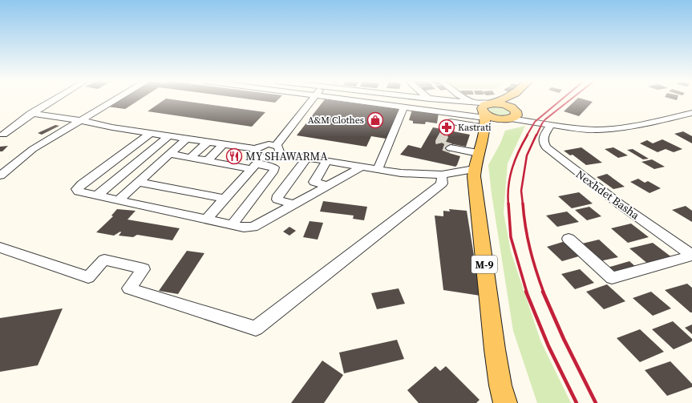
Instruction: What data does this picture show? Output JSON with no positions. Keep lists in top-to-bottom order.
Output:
{
  "streets": {
    "main road": ["M-9"],
    "street": ["Nexhdet Basha"]
  },
  "places": {
    "shop": ["A&M Clothes"],
    "pharmacy": ["Kastrati"],
    "restaurant": ["MY SHAWARMA"]
  }
}
